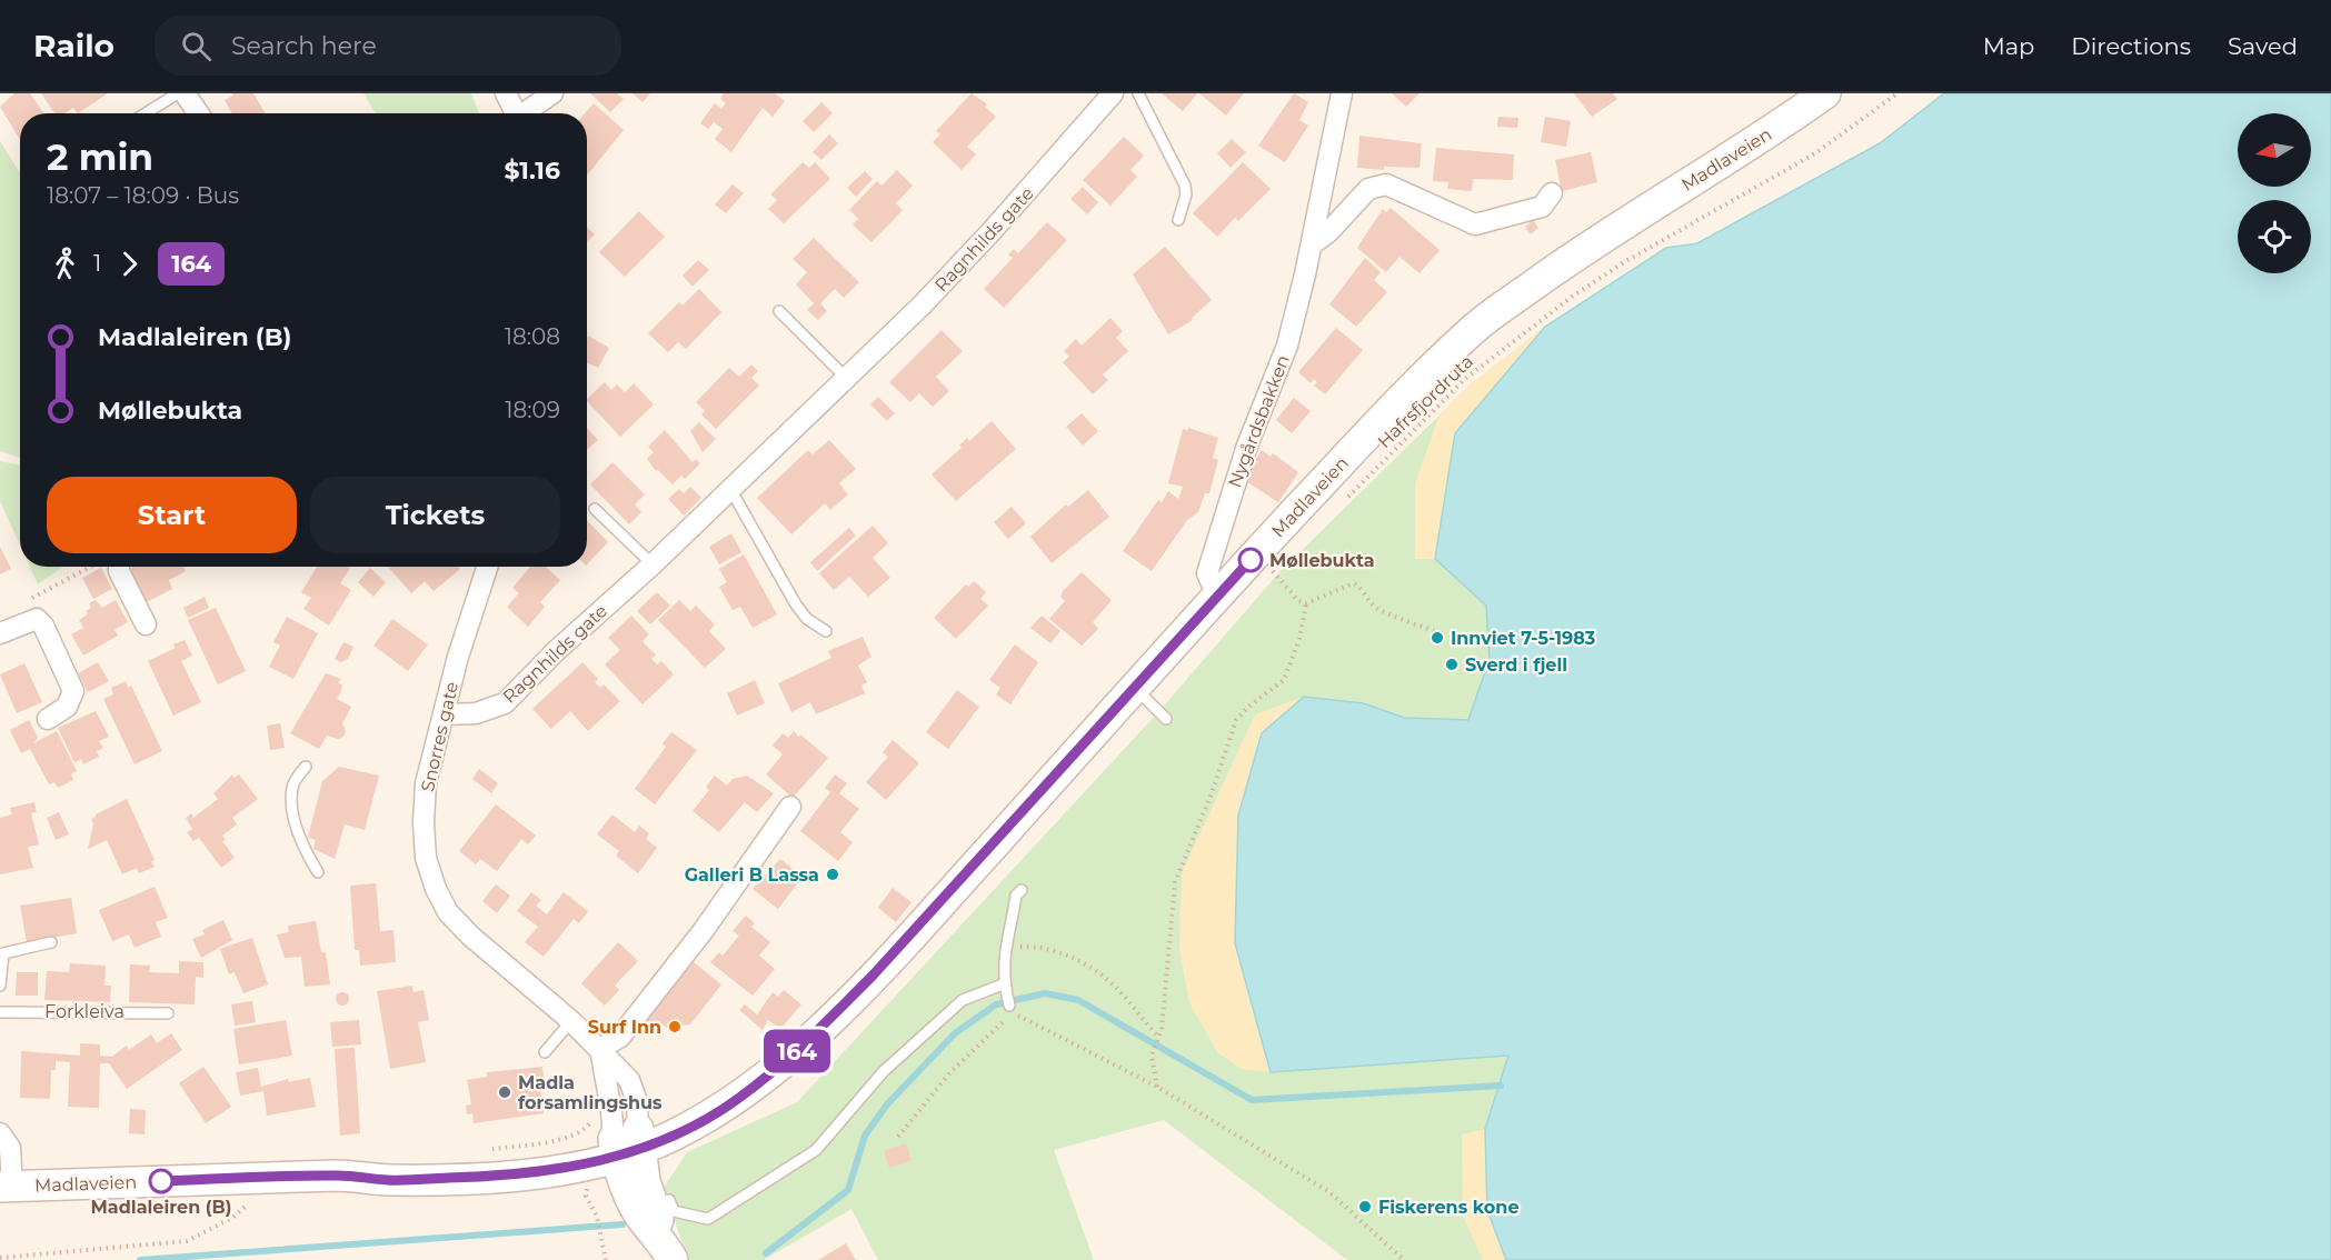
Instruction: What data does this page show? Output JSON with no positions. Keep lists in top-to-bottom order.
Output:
{
  "streets": {
    "main road": ["Madlaveien"],
    "street": ["Ragnhilds gate", "Nygårdsbakken", "Snorres gate"],
    "lane": ["Forkleiva"],
    "path": ["Hafrsfjordruta"]
  },
  "crossings": [
    ["Madlaveien", "Nygårdsbakken"],
    ["Madlaveien", "Snorres gate"],
    ["Ragnhilds gate", "Snorres gate"]
  ],
  "places": [
    "Møllebukta",
    "Innviet 7-5-1983",
    "Sverd i fjell",
    "Galleri B Lassa",
    "Surf Inn",
    "Madla forsamlingshus",
    "Madlaleiren (B)",
    "Fiskerens kone"
  ],
  "lines": ["bus line 164"],
  "north": "left",
  "page": {
    "header": "Railo",
    "search": "Search here",
    "nav": ["Map", "Directions", "Saved"],
    "on_map": "164",
    "heading": ["2 min", "18:07 – 18:09 · Bus", "$1.16"],
    "legs": ["1", "164"],
    "list": [
      {
        "name": "Madlaleiren (B)",
        "value": "18:08"
      },
      {
        "name": "Møllebukta",
        "value": "18:09"
      }
    ],
    "buttons": ["Start", "Tickets"]
  }
}
